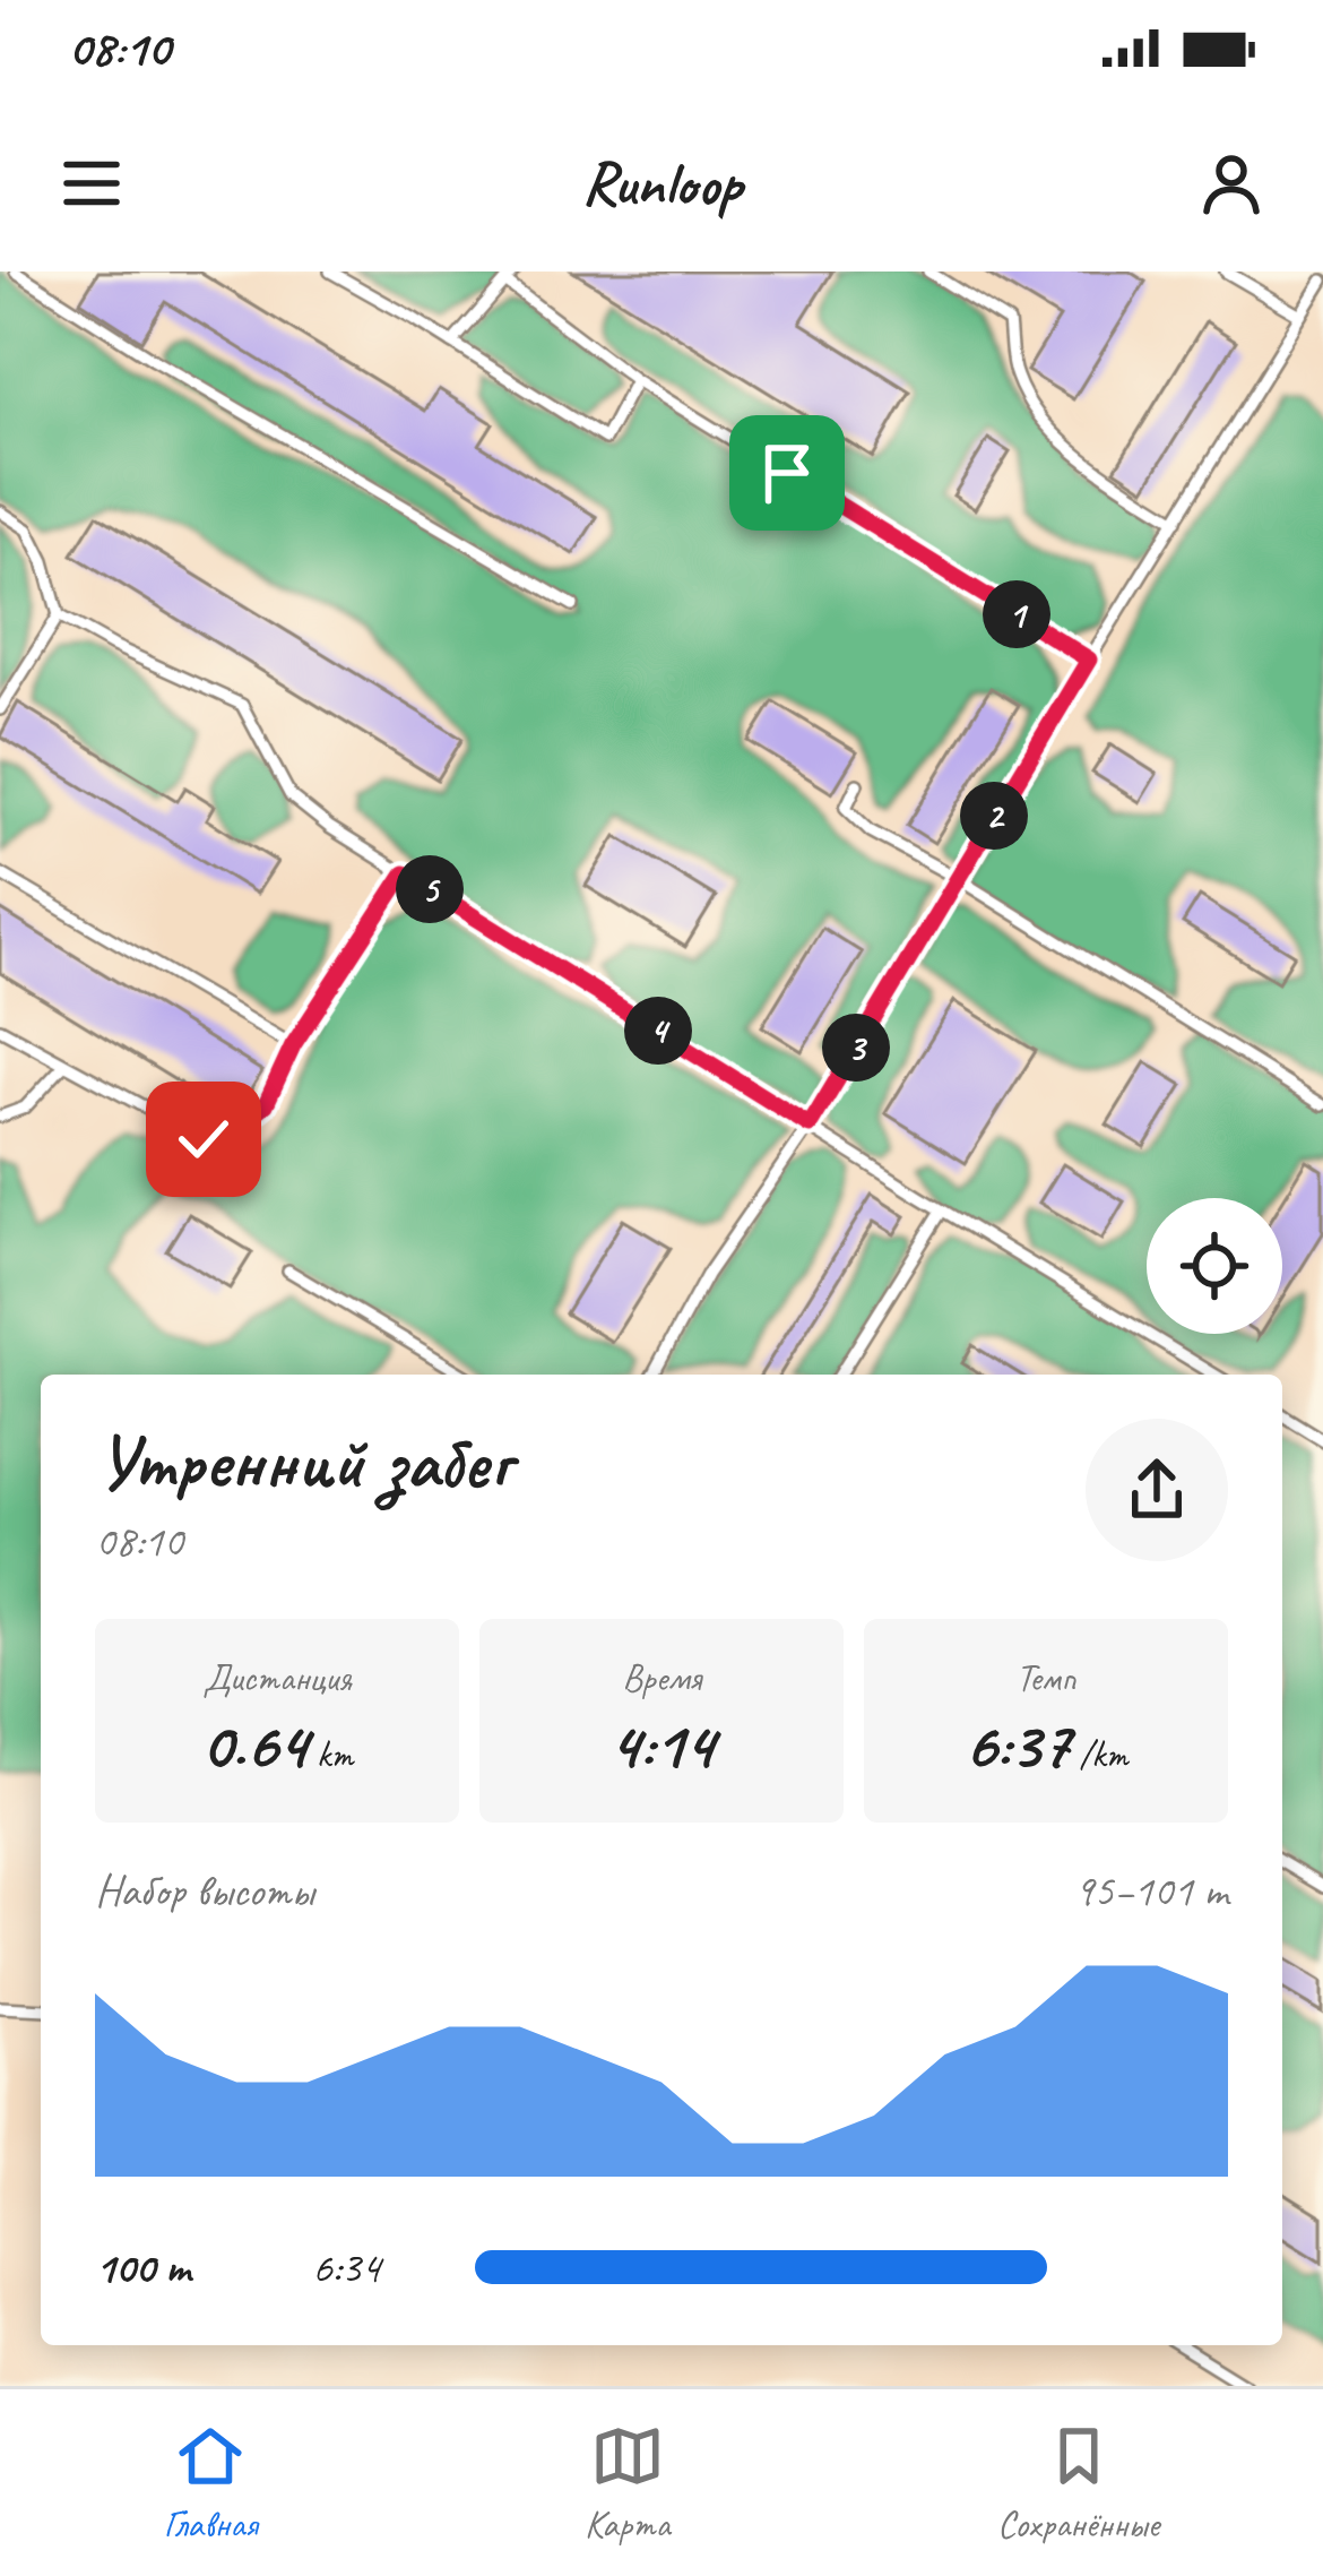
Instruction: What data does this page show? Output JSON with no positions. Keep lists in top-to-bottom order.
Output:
{
  "page": {
    "status": "08:10",
    "header": "Runloop",
    "pins": [
      "1",
      "2",
      "5",
      "4",
      "3"
    ],
    "heading": ["Утренний забег", "08:10"],
    "stats": [
      ["Дистанция", "0.64 km"],
      ["Время", "4:14"],
      ["Темп", "6:37 /km"]
    ],
    "chart": ["Набор высоты", "95–101 m"],
    "list": [
      {
        "name": "100 m",
        "note": "6:34"
      }
    ],
    "tabs": ["Главная", "Карта", "Сохранённые"]
  }
}
